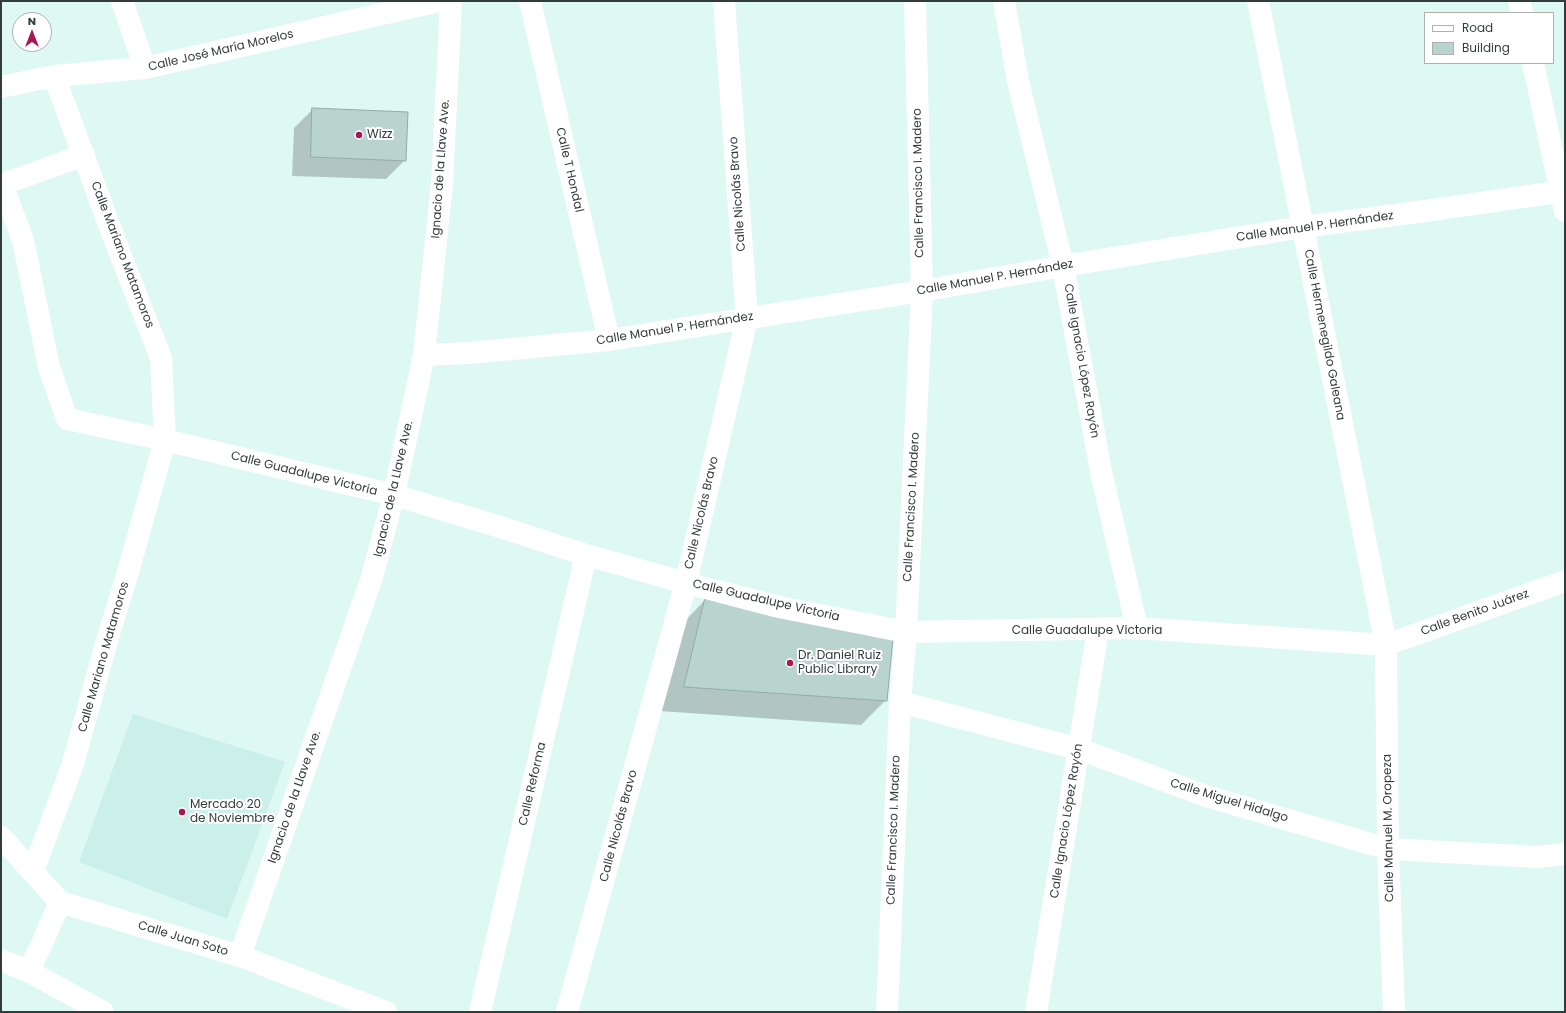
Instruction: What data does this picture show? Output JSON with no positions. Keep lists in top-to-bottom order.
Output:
{
  "streets": {
    "street": [
      "Calle José María Morelos",
      "Ignacio de la Llave Ave.",
      "Calle T Hondal",
      "Calle Francisco I. Madero",
      "Calle Nicolás Bravo",
      "Calle Manuel P. Hernández",
      "Calle Mariano Matamoros",
      "Calle Hermenegildo Galeana",
      "Calle Ignacio López Rayón",
      "Calle Guadalupe Victoria",
      "Calle Benito Juárez",
      "Calle Reforma",
      "Calle Miguel Hidalgo",
      "Calle Manuel M. Oropeza",
      "Calle Juan Soto"
    ]
  },
  "crossings": [
    ["Calle José María Morelos", "Calle Mariano Matamoros"],
    ["Ignacio de la Llave Ave.", "Calle Manuel P. Hernández"],
    ["Ignacio de la Llave Ave.", "Calle Guadalupe Victoria"],
    ["Ignacio de la Llave Ave.", "Calle Juan Soto"],
    ["Calle T Hondal", "Calle Manuel P. Hernández"],
    ["Calle Francisco I. Madero", "Calle Manuel P. Hernández"],
    ["Calle Francisco I. Madero", "Calle Guadalupe Victoria"],
    ["Calle Francisco I. Madero", "Calle Miguel Hidalgo"],
    ["Calle Nicolás Bravo", "Calle Manuel P. Hernández"],
    ["Calle Nicolás Bravo", "Calle Guadalupe Victoria"],
    ["Calle Manuel P. Hernández", "Calle Hermenegildo Galeana"],
    ["Calle Manuel P. Hernández", "Calle Ignacio López Rayón"],
    ["Calle Mariano Matamoros", "Calle Guadalupe Victoria"],
    ["Calle Hermenegildo Galeana", "Calle Guadalupe Victoria"],
    ["Calle Hermenegildo Galeana", "Calle Benito Juárez"],
    ["Calle Hermenegildo Galeana", "Calle Manuel M. Oropeza"],
    ["Calle Ignacio López Rayón", "Calle Guadalupe Victoria"],
    ["Calle Ignacio López Rayón", "Calle Miguel Hidalgo"],
    ["Calle Guadalupe Victoria", "Calle Benito Juárez"],
    ["Calle Guadalupe Victoria", "Calle Reforma"],
    ["Calle Guadalupe Victoria", "Calle Manuel M. Oropeza"],
    ["Calle Benito Juárez", "Calle Manuel M. Oropeza"],
    ["Calle Miguel Hidalgo", "Calle Manuel M. Oropeza"]
  ],
  "places": ["Wizz", "Dr. Daniel Ruiz Public Library", "Mercado 20 de Noviembre"],
  "legend": ["Road", "Building"],
  "north": "top"
}
